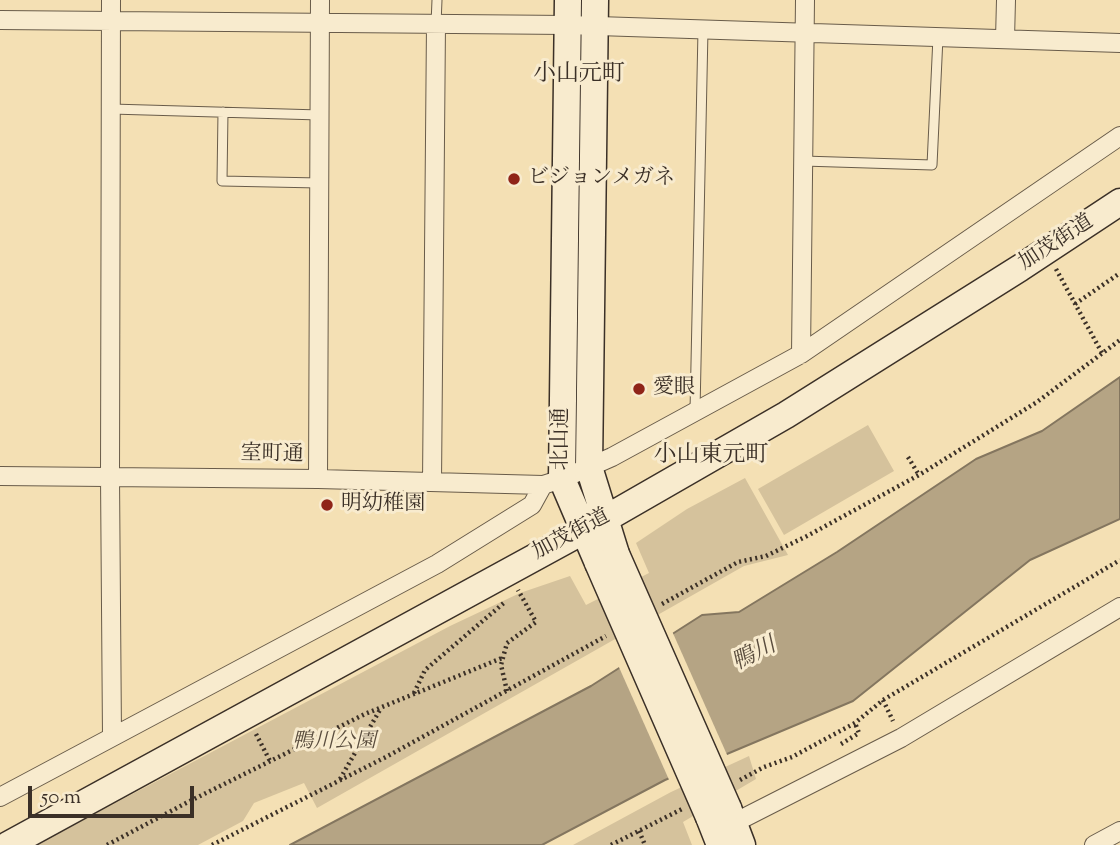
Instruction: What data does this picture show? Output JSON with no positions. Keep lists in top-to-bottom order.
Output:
{
  "streets": {
    "street": ["加茂街道", "北山通", "室町通"]
  },
  "crossings": [
    ["加茂街道", "北山通"],
    ["北山通", "室町通"]
  ],
  "districts": ["小山元町", "小山東元町"],
  "water": ["鴨川"],
  "parks": ["鴨川公園"],
  "places": ["ビジョンメガネ", "愛眼", "明幼稚園"],
  "scale_bar": "50 m"
}
